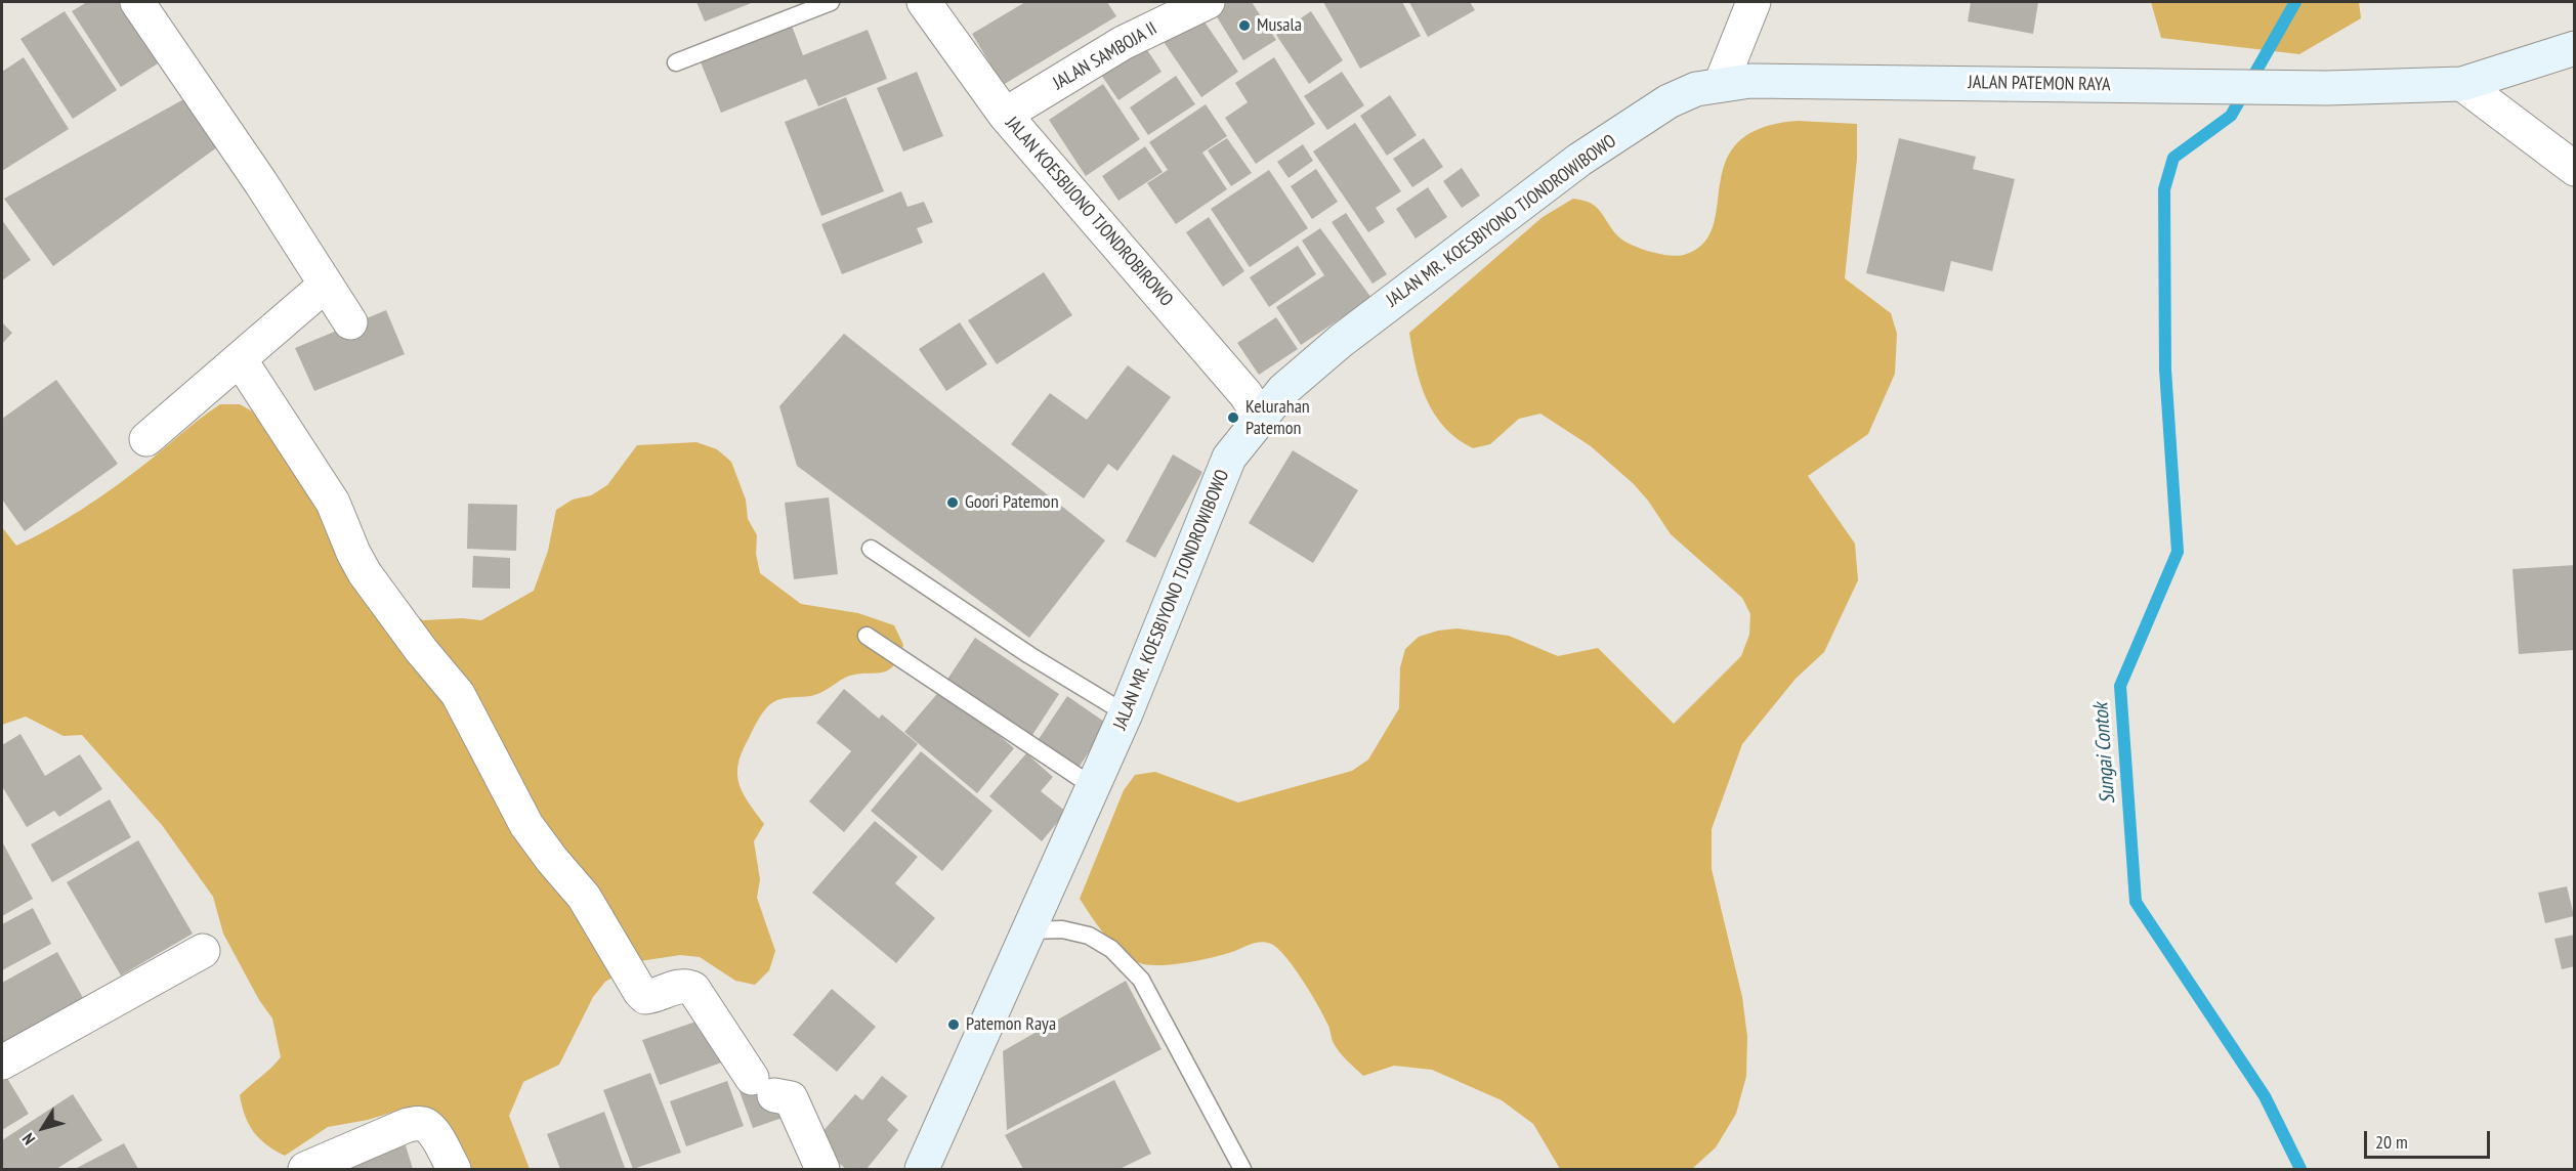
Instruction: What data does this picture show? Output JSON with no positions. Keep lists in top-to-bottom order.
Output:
{
  "streets": {
    "main road": ["JALAN PATEMON RAYA", "JALAN MR. KOESBIYONO TJONDROWIBOWO"],
    "street": ["JALAN SAMBOJA II", "JALAN KOESBIJONO TJONDROBIROWO"]
  },
  "crossings": [
    ["JALAN SAMBOJA II", "JALAN KOESBIJONO TJONDROBIROWO"],
    ["JALAN PATEMON RAYA", "JALAN MR. KOESBIYONO TJONDROWIBOWO"],
    ["JALAN KOESBIJONO TJONDROBIROWO", "JALAN MR. KOESBIYONO TJONDROWIBOWO"]
  ],
  "water": ["Sungai Contok"],
  "places": [
    "Musala",
    "Kelurahan Patemon",
    "Goori Patemon",
    "Patemon Raya"
  ],
  "scale_bar": "20 m",
  "north": "bottom left"
}
